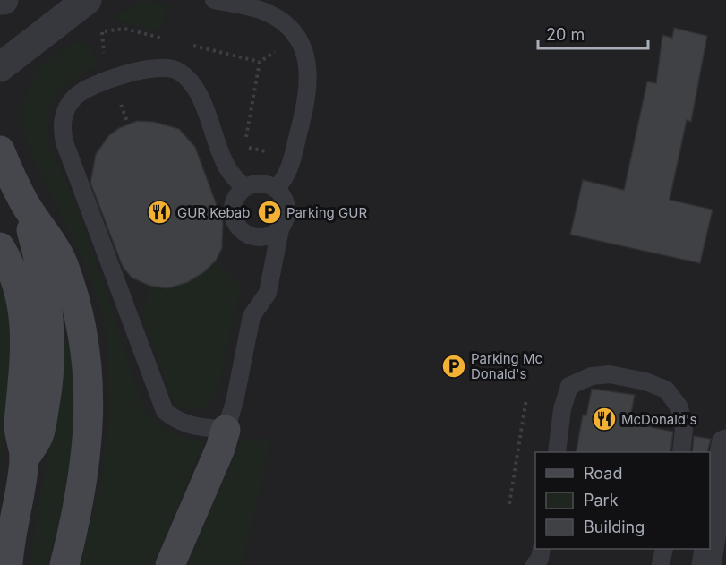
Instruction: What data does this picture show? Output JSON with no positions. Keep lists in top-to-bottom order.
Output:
{
  "places": {
    "restaurant": ["GUR Kebab", "McDonald's"],
    "parking": ["Parking GUR", "Parking Mc Donald's"]
  },
  "legend": ["Road", "Park", "Building"],
  "scale_bar": "20 m"
}
